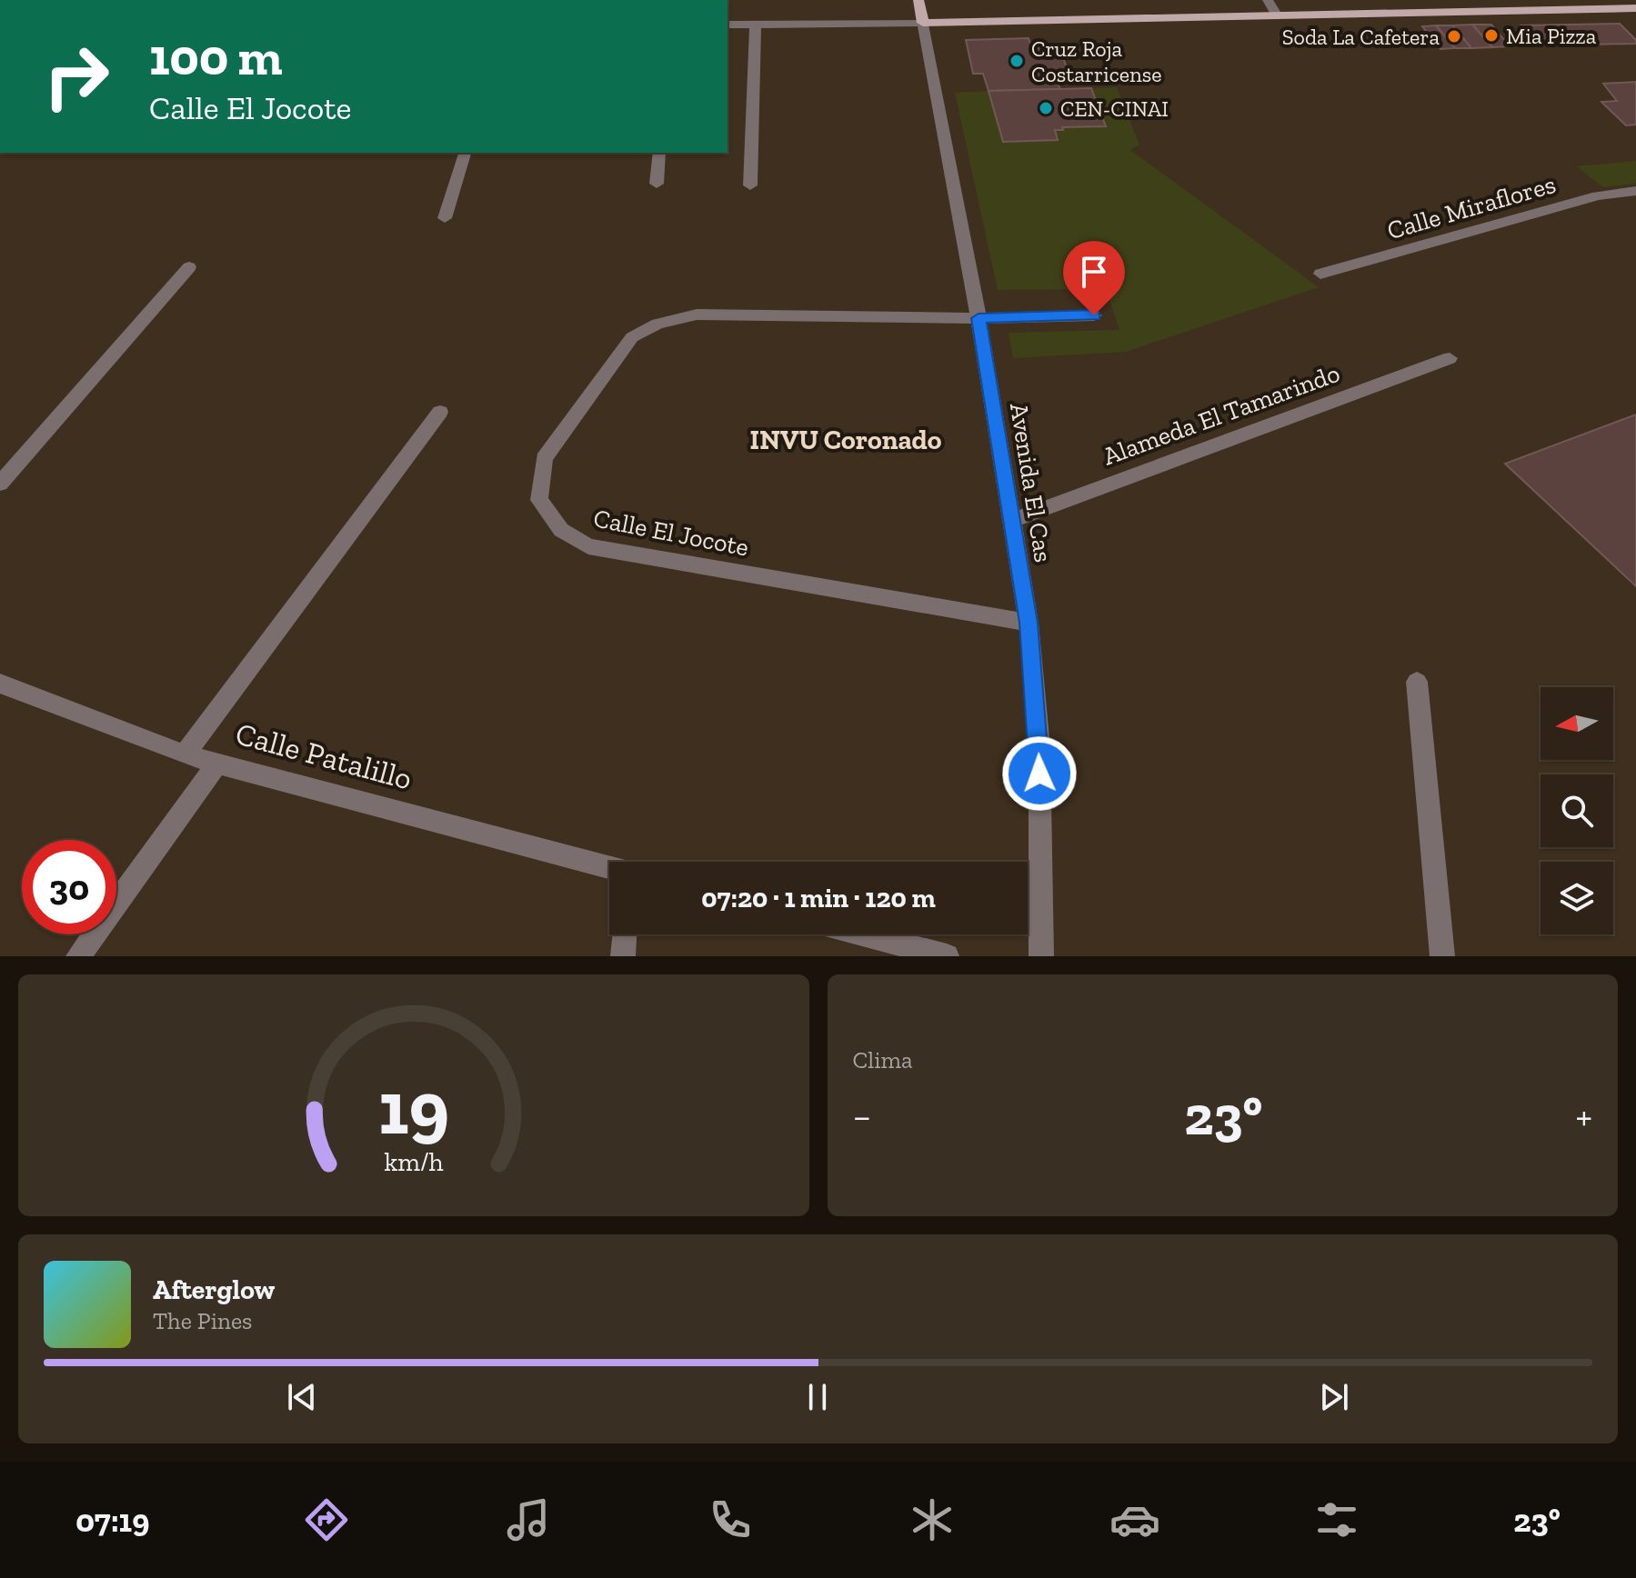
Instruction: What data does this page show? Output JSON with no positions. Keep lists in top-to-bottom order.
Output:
{
  "streets": {
    "street": [
      "Calle Miraflores",
      "Alameda El Tamarindo",
      "Avenida El Cas",
      "Calle El Jocote",
      "Calle Patalillo"
    ]
  },
  "crossings": [
    ["Alameda El Tamarindo", "Avenida El Cas"],
    ["Avenida El Cas", "Calle El Jocote"]
  ],
  "districts": ["INVU Coronado"],
  "places": [
    "Mia Pizza",
    "Soda La Cafetera",
    "Cruz Roja Costarricense",
    "CEN-CINAI"
  ],
  "north": "left",
  "page": {
    "turn": ["100 m", "Calle El Jocote"],
    "limit": "30",
    "trip": "07:20 · 1 min · 120 m",
    "tile": "Clima",
    "heat": ["−", "23°", "+"],
    "song": ["Afterglow", "The Pines"],
    "tabs": ["07:19", "23°"],
    "gauge": ["19", "km/h"]
  }
}
